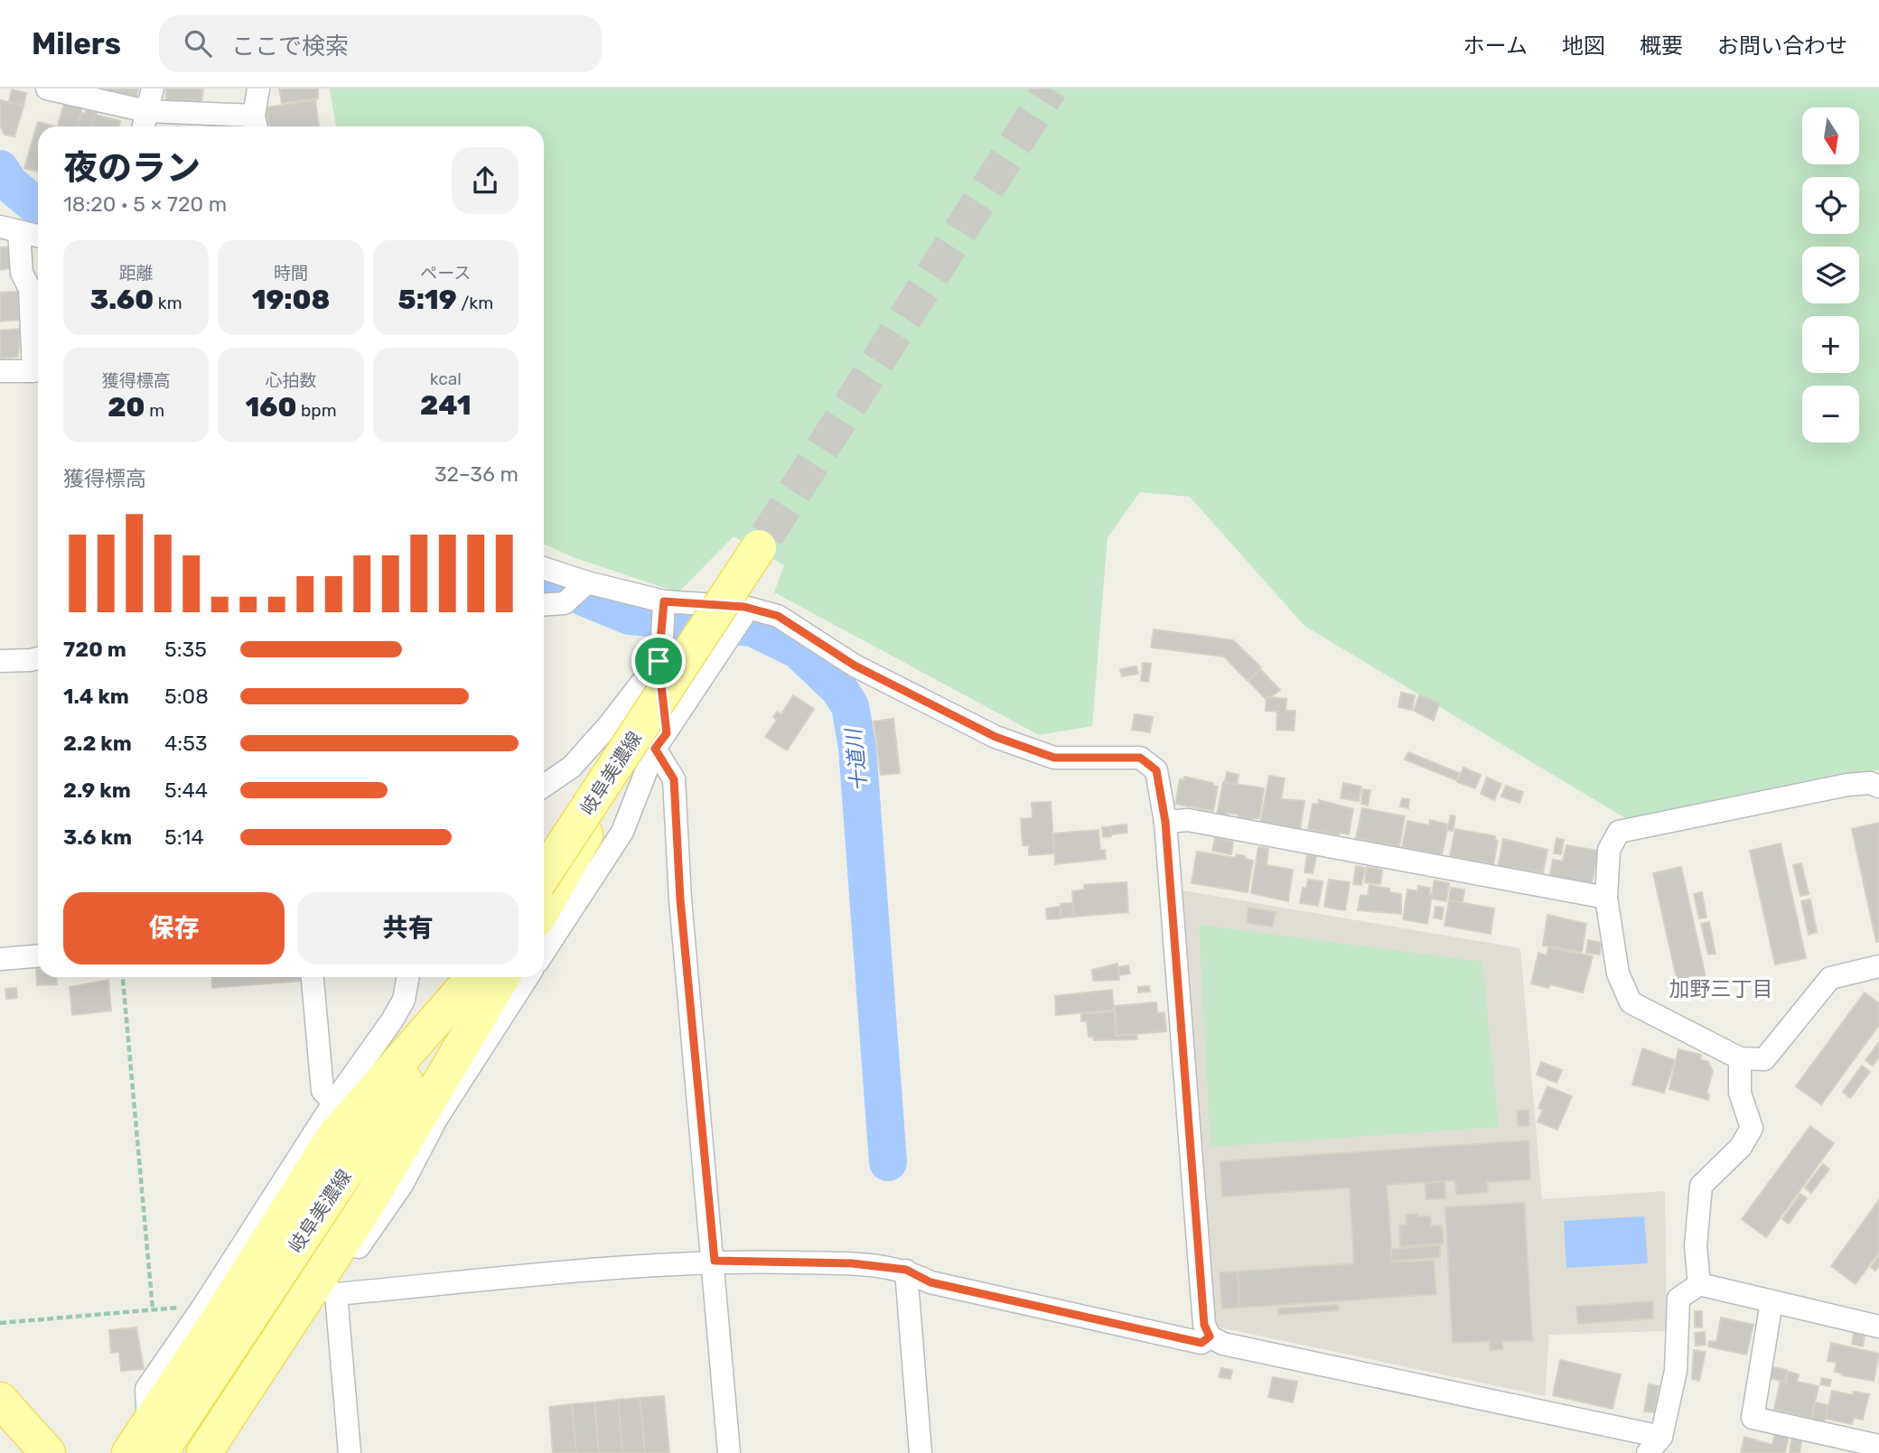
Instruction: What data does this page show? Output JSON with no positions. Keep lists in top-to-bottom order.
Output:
{
  "streets": {
    "main road": ["岐阜美濃線"]
  },
  "districts": ["加野三丁目"],
  "water": ["十道川"],
  "north": "bottom",
  "page": {
    "header": "Milers",
    "search": "ここで検索",
    "nav": [
      "ホーム",
      "地図",
      "概要",
      "お問い合わせ"
    ],
    "map_buttons": ["+", "−"],
    "heading": ["夜のラン", "18:20 · 5 × 720 m"],
    "stats": [
      ["距離", "3.60 km"],
      ["時間", "19:08"],
      ["ペース", "5:19 /km"],
      ["獲得標高", "20 m"],
      ["心拍数", "160 bpm"],
      ["kcal", "241"]
    ],
    "chart": ["獲得標高", "32–36 m"],
    "list": [
      {
        "name": "720 m",
        "note": "5:35"
      },
      {
        "name": "1.4 km",
        "note": "5:08"
      },
      {
        "name": "2.2 km",
        "note": "4:53"
      },
      {
        "name": "2.9 km",
        "note": "5:44"
      },
      {
        "name": "3.6 km",
        "note": "5:14"
      }
    ],
    "buttons": ["保存", "共有"]
  }
}
